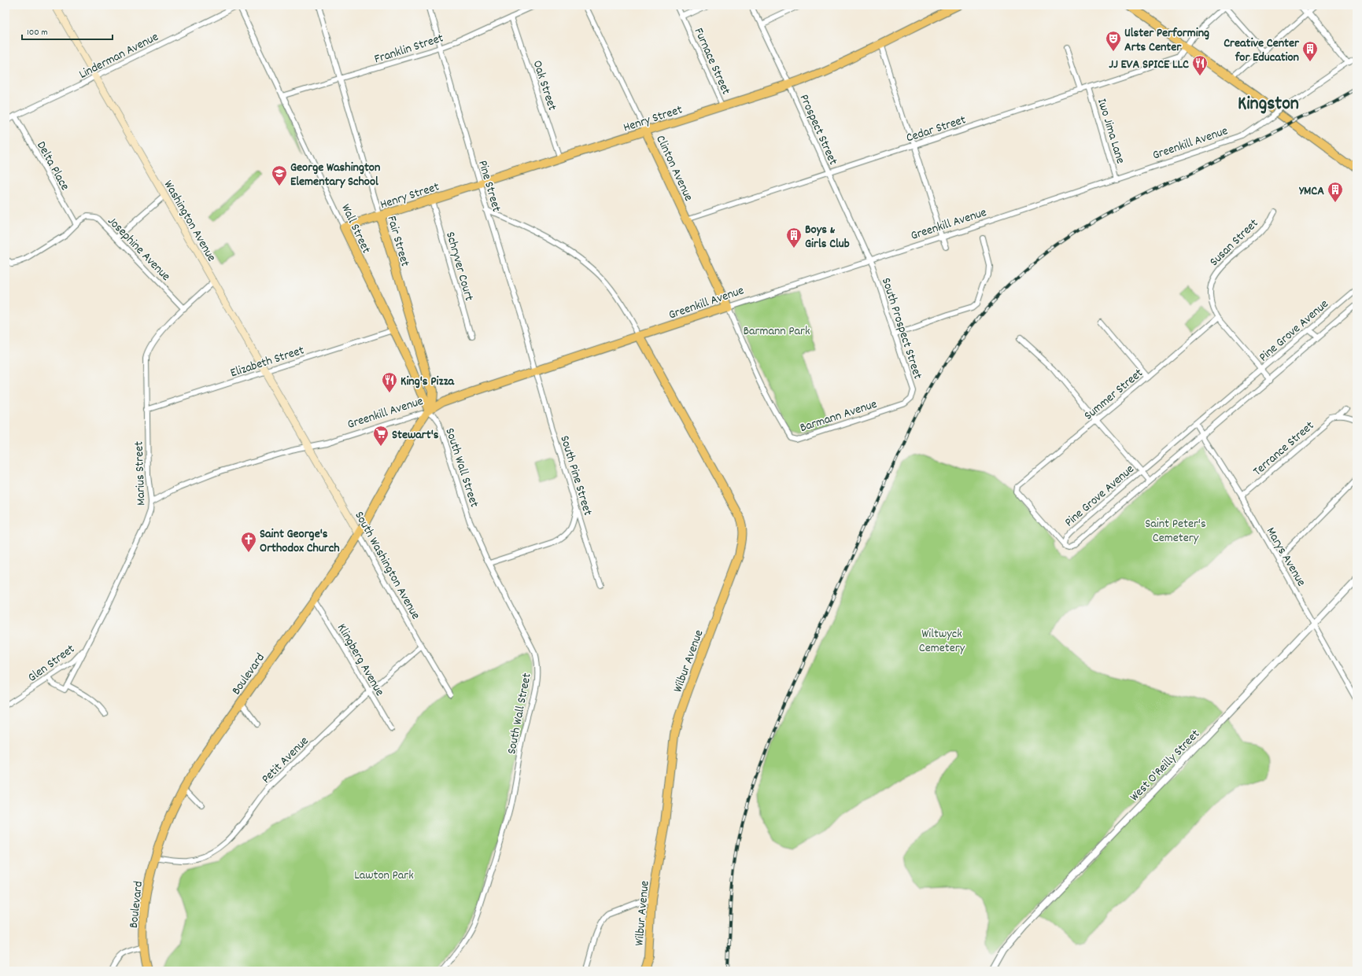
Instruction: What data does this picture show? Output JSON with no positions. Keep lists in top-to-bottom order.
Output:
{
  "streets": {
    "main road": [
      "Henry Street",
      "Greenkill Avenue",
      "Clinton Avenue",
      "Washington Avenue",
      "Wall Street",
      "Fair Street",
      "South Washington Avenue",
      "Wilbur Avenue",
      "Boulevard"
    ],
    "street": [
      "Franklin Street",
      "Linderman Avenue",
      "Furnace Street",
      "Oak Street",
      "Cedar Street",
      "Prospect Street",
      "Iwo Jima Lane",
      "Delta Place",
      "Pine Street",
      "Susan Street",
      "Josephine Avenue",
      "Schryver Court",
      "South Prospect Street",
      "Pine Grove Avenue",
      "Elizabeth Street",
      "Summer Street",
      "Barmann Avenue",
      "Terrance Street",
      "South Wall Street",
      "Marius Street",
      "South Pine Street",
      "Marys Avenue",
      "Klingberg Avenue",
      "Glen Street",
      "Petit Avenue",
      "West O'Reilly Street"
    ]
  },
  "crossings": [
    ["Franklin Street", "Oak Street"],
    ["Franklin Street", "Pine Street"],
    ["Franklin Street", "Wall Street"],
    ["Franklin Street", "Fair Street"],
    ["Linderman Avenue", "Delta Place"],
    ["Linderman Avenue", "Washington Avenue"],
    ["Linderman Avenue", "Wall Street"],
    ["Furnace Street", "Henry Street"],
    ["Oak Street", "Henry Street"],
    ["Henry Street", "Prospect Street"],
    ["Henry Street", "Clinton Avenue"],
    ["Henry Street", "Pine Street"],
    ["Henry Street", "Wall Street"],
    ["Henry Street", "Fair Street"],
    ["Henry Street", "Schryver Court"],
    ["Cedar Street", "Prospect Street"],
    ["Cedar Street", "Iwo Jima Lane"],
    ["Cedar Street", "Clinton Avenue"],
    ["Prospect Street", "Greenkill Avenue"],
    ["Prospect Street", "South Prospect Street"],
    ["Iwo Jima Lane", "Greenkill Avenue"],
    ["Greenkill Avenue", "Clinton Avenue"],
    ["Greenkill Avenue", "Pine Street"],
    ["Greenkill Avenue", "Washington Avenue"],
    ["Greenkill Avenue", "Wall Street"],
    ["Greenkill Avenue", "Fair Street"],
    ["Greenkill Avenue", "South Prospect Street"],
    ["Greenkill Avenue", "Barmann Avenue"],
    ["Greenkill Avenue", "South Wall Street"],
    ["Greenkill Avenue", "Marius Street"],
    ["Greenkill Avenue", "South Pine Street"],
    ["Greenkill Avenue", "South Washington Avenue"],
    ["Greenkill Avenue", "Wilbur Avenue"],
    ["Greenkill Avenue", "Boulevard"],
    ["Delta Place", "Josephine Avenue"],
    ["Clinton Avenue", "Barmann Avenue"],
    ["Pine Street", "South Pine Street"],
    ["Washington Avenue", "Elizabeth Street"],
    ["Washington Avenue", "Marius Street"],
    ["Washington Avenue", "South Washington Avenue"],
    ["Wall Street", "Fair Street"],
    ["Wall Street", "Elizabeth Street"],
    ["Wall Street", "South Wall Street"],
    ["Wall Street", "Boulevard"],
    ["Fair Street", "South Wall Street"],
    ["Fair Street", "Boulevard"],
    ["Susan Street", "Pine Grove Avenue"],
    ["Susan Street", "Summer Street"],
    ["Josephine Avenue", "Marius Street"],
    ["South Prospect Street", "Barmann Avenue"],
    ["Pine Grove Avenue", "Summer Street"],
    ["Pine Grove Avenue", "Marys Avenue"],
    ["Elizabeth Street", "Marius Street"],
    ["Terrance Street", "Marys Avenue"],
    ["South Wall Street", "Boulevard"],
    ["Marius Street", "Glen Street"],
    ["Marys Avenue", "West O'Reilly Street"],
    ["South Washington Avenue", "Boulevard"],
    ["South Washington Avenue", "Petit Avenue"],
    ["Klingberg Avenue", "Boulevard"],
    ["Klingberg Avenue", "Petit Avenue"],
    ["Boulevard", "Petit Avenue"]
  ],
  "districts": ["Kingston"],
  "parks": [
    "Barmann Park",
    "Saint Peter's Cemetery",
    "Wiltwyck Cemetery",
    "Lawton Park"
  ],
  "places": {
    "theatre": ["Ulster Performing Arts Center"],
    "building": ["Creative Center for Education", "YMCA", "Boys & Girls Club"],
    "restaurant": ["JJ EVA SPICE LLC", "King's Pizza"],
    "school or university": ["George Washington Elementary School"],
    "supermarket": ["Stewart's"],
    "church": ["Saint George's Orthodox Church"]
  },
  "scale_bar": "100 m"
}
